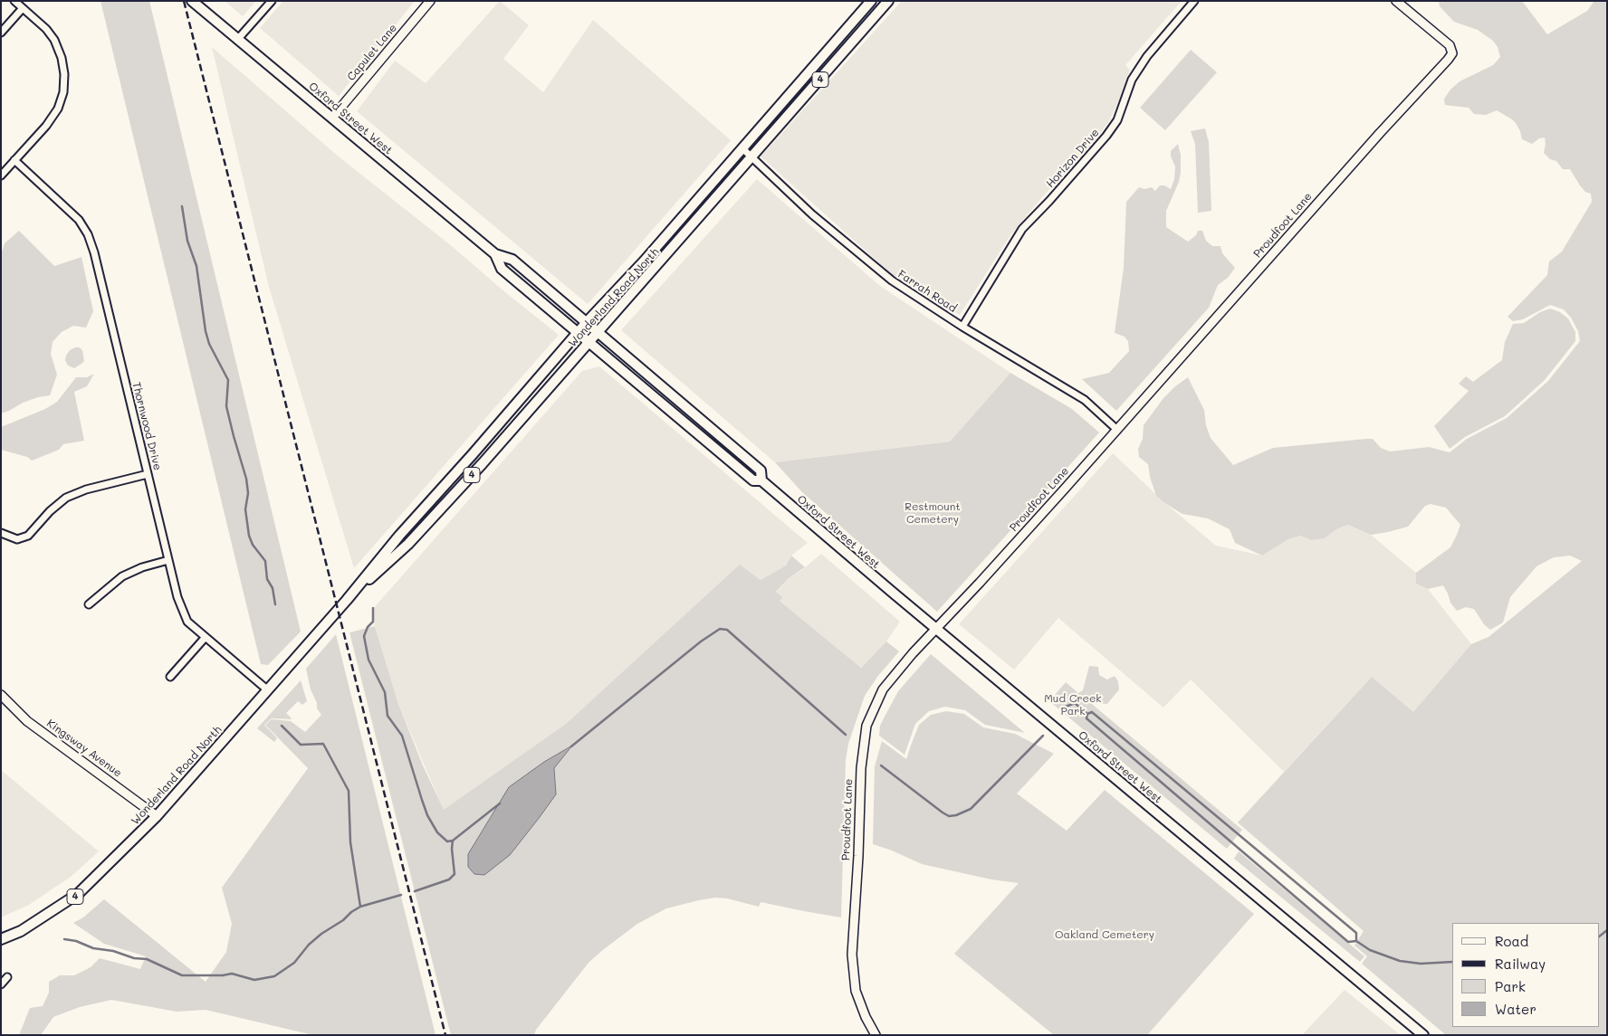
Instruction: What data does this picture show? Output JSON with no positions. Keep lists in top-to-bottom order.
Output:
{
  "streets": {
    "main road": ["4", "Oxford Street West", "Wonderland Road North"],
    "street": [
      "Capulet Lane",
      "Horizon Drive",
      "Proudfoot Lane",
      "Farrah Road",
      "Thornwood Drive",
      "Kingsway Avenue"
    ]
  },
  "crossings": [
    ["Capulet Lane", "Oxford Street West"],
    ["Oxford Street West", "Proudfoot Lane"],
    ["Oxford Street West", "Wonderland Road North"],
    ["Horizon Drive", "Farrah Road"],
    ["Proudfoot Lane", "Farrah Road"],
    ["Farrah Road", "Wonderland Road North"],
    ["Wonderland Road North", "Thornwood Drive"],
    ["Wonderland Road North", "Kingsway Avenue"]
  ],
  "parks": ["Restmount Cemetery", "Mud Creek Park", "Oakland Cemetery"],
  "legend": [
    "Road",
    "Railway",
    "Park",
    "Water"
  ]
}
